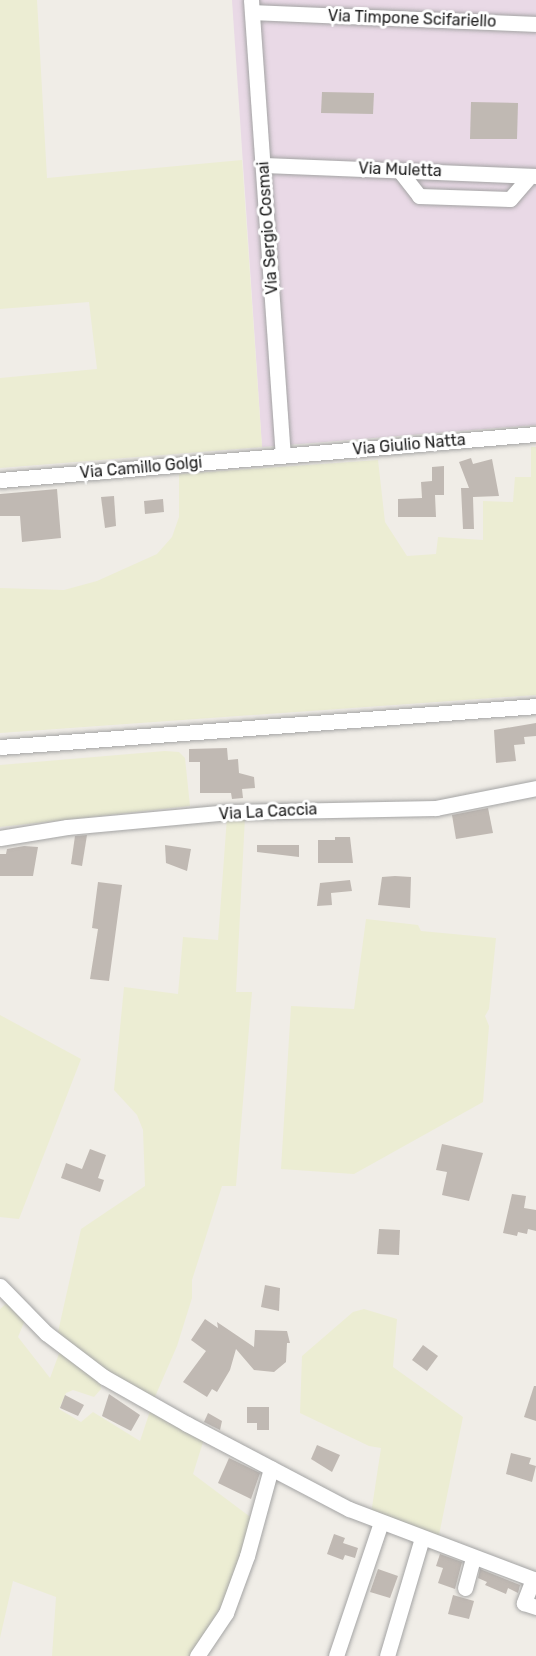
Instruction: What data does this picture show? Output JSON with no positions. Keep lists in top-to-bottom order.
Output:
{
  "streets": {
    "street": [
      "Via Timpone Scifariello",
      "Via Muletta",
      "Via Sergio Cosmai",
      "Via Giulio Natta",
      "Via Camillo Golgi",
      "Via La Caccia"
    ]
  },
  "crossings": [
    ["Via Timpone Scifariello", "Via Sergio Cosmai"],
    ["Via Muletta", "Via Sergio Cosmai"],
    ["Via Sergio Cosmai", "Via Giulio Natta"],
    ["Via Sergio Cosmai", "Via Camillo Golgi"],
    ["Via Giulio Natta", "Via Camillo Golgi"]
  ]
}
